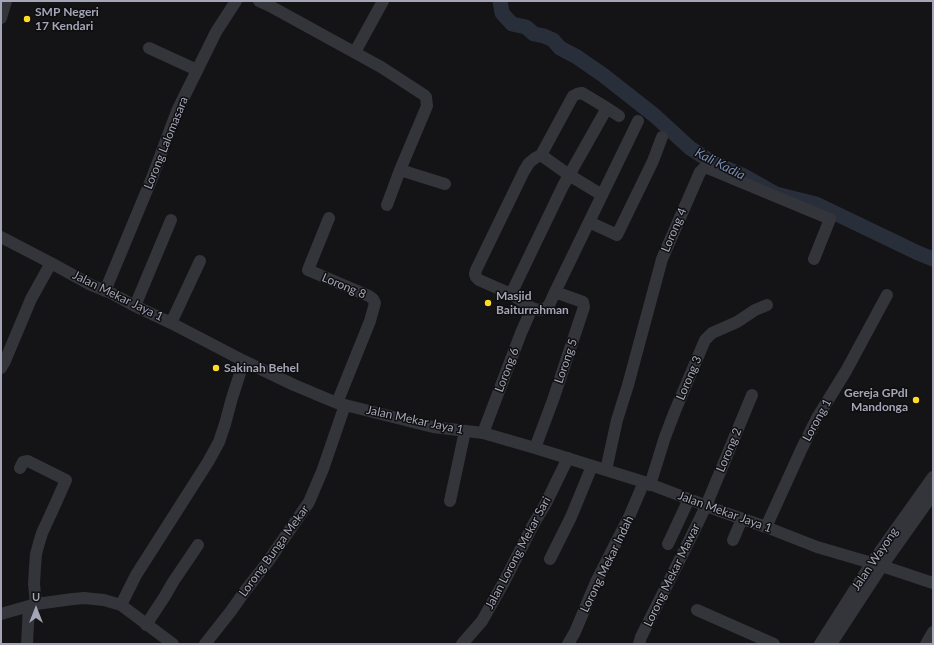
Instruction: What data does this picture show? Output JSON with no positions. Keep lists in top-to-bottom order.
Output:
{
  "streets": {
    "street": [
      "Lorong Lalomasara",
      "Lorong 4",
      "Lorong 8",
      "Jalan Mekar Jaya 1",
      "Lorong 5",
      "Lorong 6",
      "Lorong 3",
      "Lorong 1",
      "Lorong 2",
      "Lorong Bunga Mekar",
      "Jalan Lorong Mekar Sari",
      "Jalan Wayong",
      "Lorong Mekar Indah",
      "Lorong Mekar Mawar"
    ]
  },
  "crossings": [
    ["Lorong Lalomasara", "Jalan Mekar Jaya 1"],
    ["Lorong 4", "Jalan Mekar Jaya 1"],
    ["Lorong 8", "Jalan Mekar Jaya 1"],
    ["Lorong 8", "Lorong Bunga Mekar"],
    ["Jalan Mekar Jaya 1", "Lorong 5"],
    ["Jalan Mekar Jaya 1", "Lorong 6"],
    ["Jalan Mekar Jaya 1", "Lorong 3"],
    ["Jalan Mekar Jaya 1", "Lorong 1"],
    ["Jalan Mekar Jaya 1", "Lorong 2"],
    ["Jalan Mekar Jaya 1", "Lorong Bunga Mekar"],
    ["Jalan Mekar Jaya 1", "Jalan Lorong Mekar Sari"],
    ["Jalan Mekar Jaya 1", "Jalan Wayong"],
    ["Jalan Mekar Jaya 1", "Lorong Mekar Indah"],
    ["Jalan Mekar Jaya 1", "Lorong Mekar Mawar"],
    ["Lorong 3", "Lorong Mekar Indah"],
    ["Lorong 2", "Lorong Mekar Mawar"]
  ],
  "water": ["Kali Kadia"],
  "places": [
    "SMP Negeri 17 Kendari",
    "Masjid Baiturrahman",
    "Sakinah Behel",
    "Gereja GPdI Mandonga"
  ],
  "north": "top"
}
